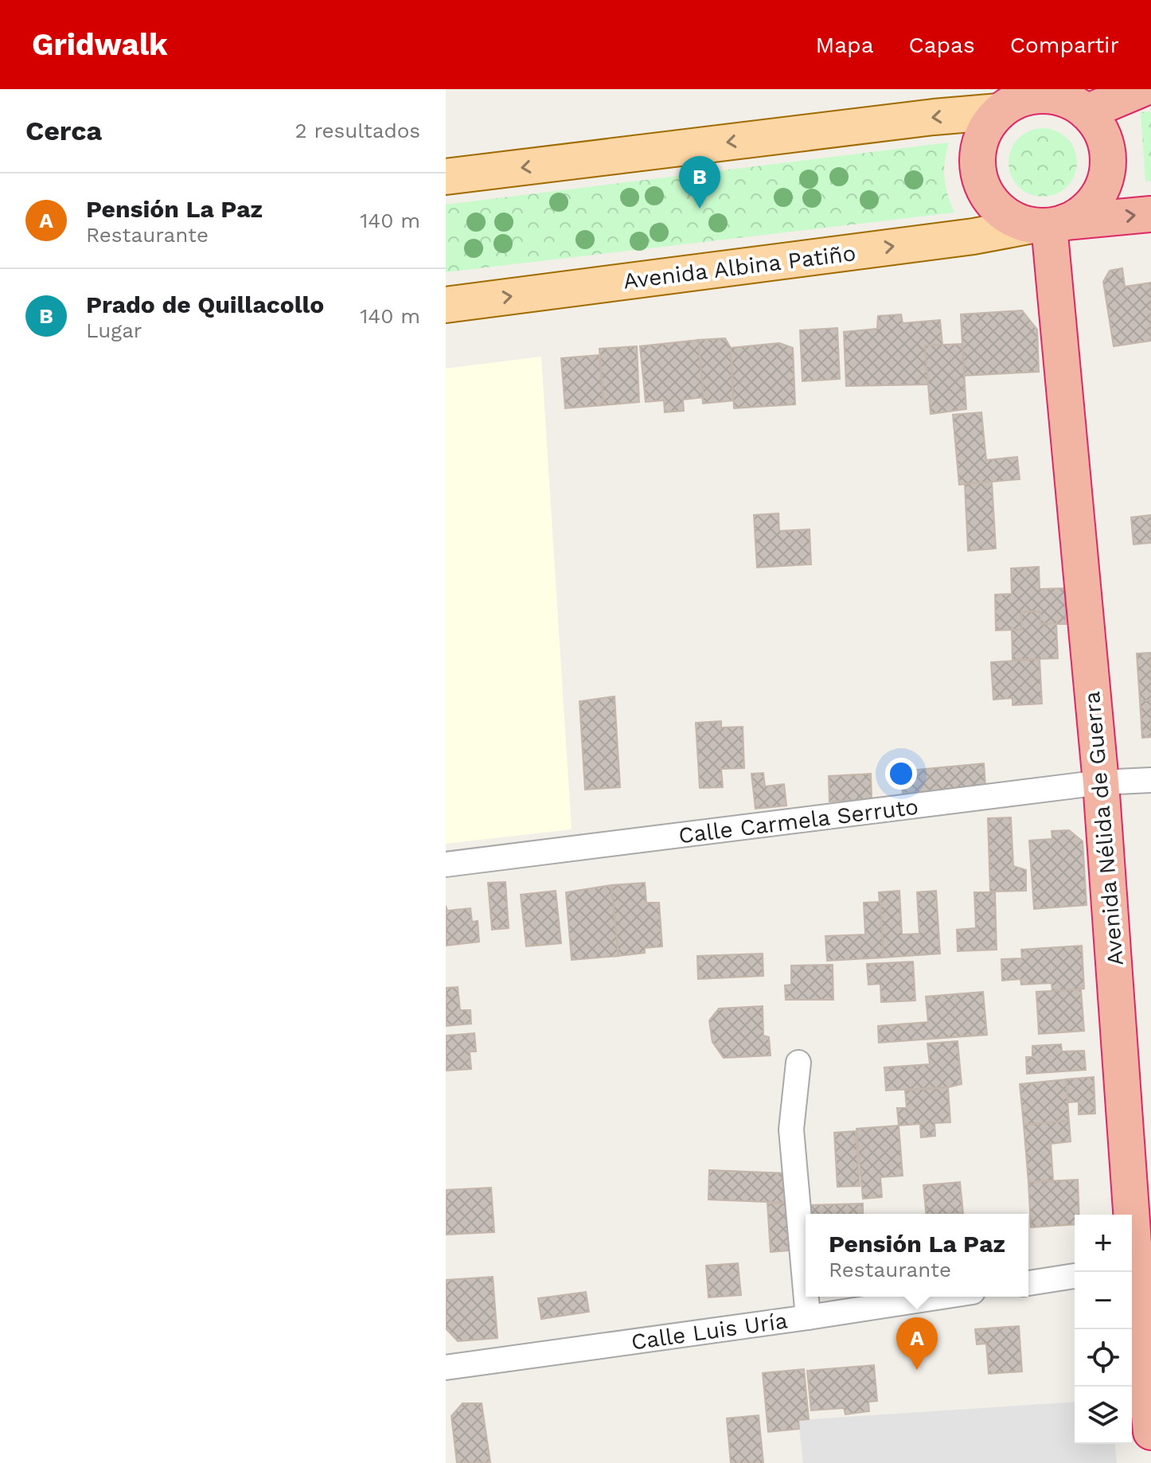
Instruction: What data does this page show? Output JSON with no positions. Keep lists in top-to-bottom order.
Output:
{
  "streets": {
    "highway": ["Avenida Albina Patiño", "Avenida Nélida de Guerra"],
    "street": ["Calle Carmela Serruto", "Calle Luis Uría"]
  },
  "crossings": [
    ["Avenida Albina Patiño", "Avenida Nélida de Guerra"],
    ["Calle Carmela Serruto", "Avenida Nélida de Guerra"]
  ],
  "one_way": ["Avenida Albina Patiño"],
  "page": {
    "header": "Gridwalk",
    "nav": ["Mapa", "Capas", "Compartir"],
    "heading": ["Cerca", "2 resultados"],
    "pins": ["B", "A"],
    "list": [
      {
        "mark": "A",
        "name": "Pensión La Paz",
        "note": "Restaurante",
        "value": "140 m"
      },
      {
        "mark": "B",
        "name": "Prado de Quillacollo",
        "note": "Lugar",
        "value": "140 m"
      }
    ],
    "popup": ["Pensión La Paz", "Restaurante"],
    "map_buttons": ["+", "−"]
  }
}
